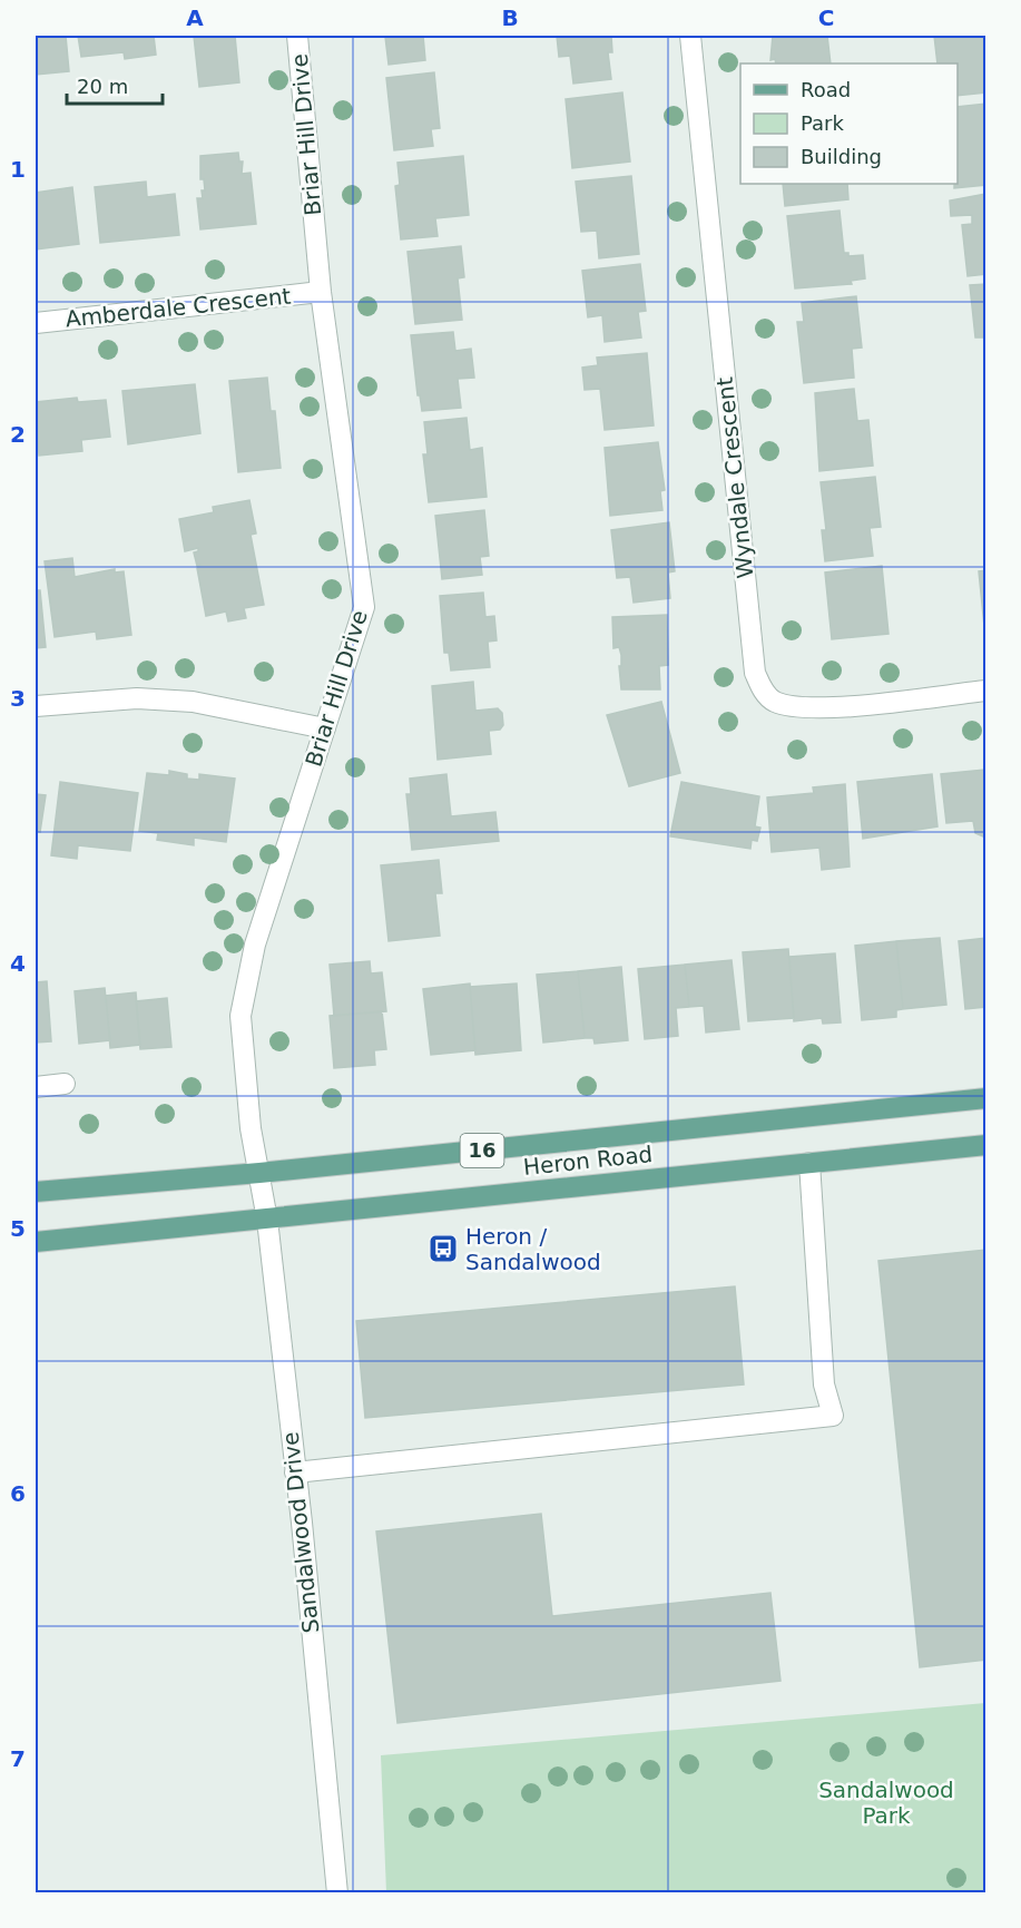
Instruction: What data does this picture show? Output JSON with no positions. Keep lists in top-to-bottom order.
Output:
{
  "streets": {
    "main road": ["16", "Heron Road"],
    "street": [
      "Briar Hill Drive",
      "Amberdale Crescent",
      "Wyndale Crescent",
      "Sandalwood Drive"
    ]
  },
  "crossings": [
    ["Briar Hill Drive", "Amberdale Crescent"],
    ["Briar Hill Drive", "Heron Road"],
    ["Briar Hill Drive", "Sandalwood Drive"],
    ["Heron Road", "Sandalwood Drive"]
  ],
  "parks": ["Sandalwood Park"],
  "places": {
    "bus stop": ["Heron / Sandalwood"]
  },
  "legend": ["Road", "Park", "Building"],
  "scale_bar": "20 m",
  "grid": {
    "columns": ["A", "B", "C"],
    "rows": [
      "1",
      "2",
      "3",
      "4",
      "5",
      "6",
      "7"
    ]
  }
}
